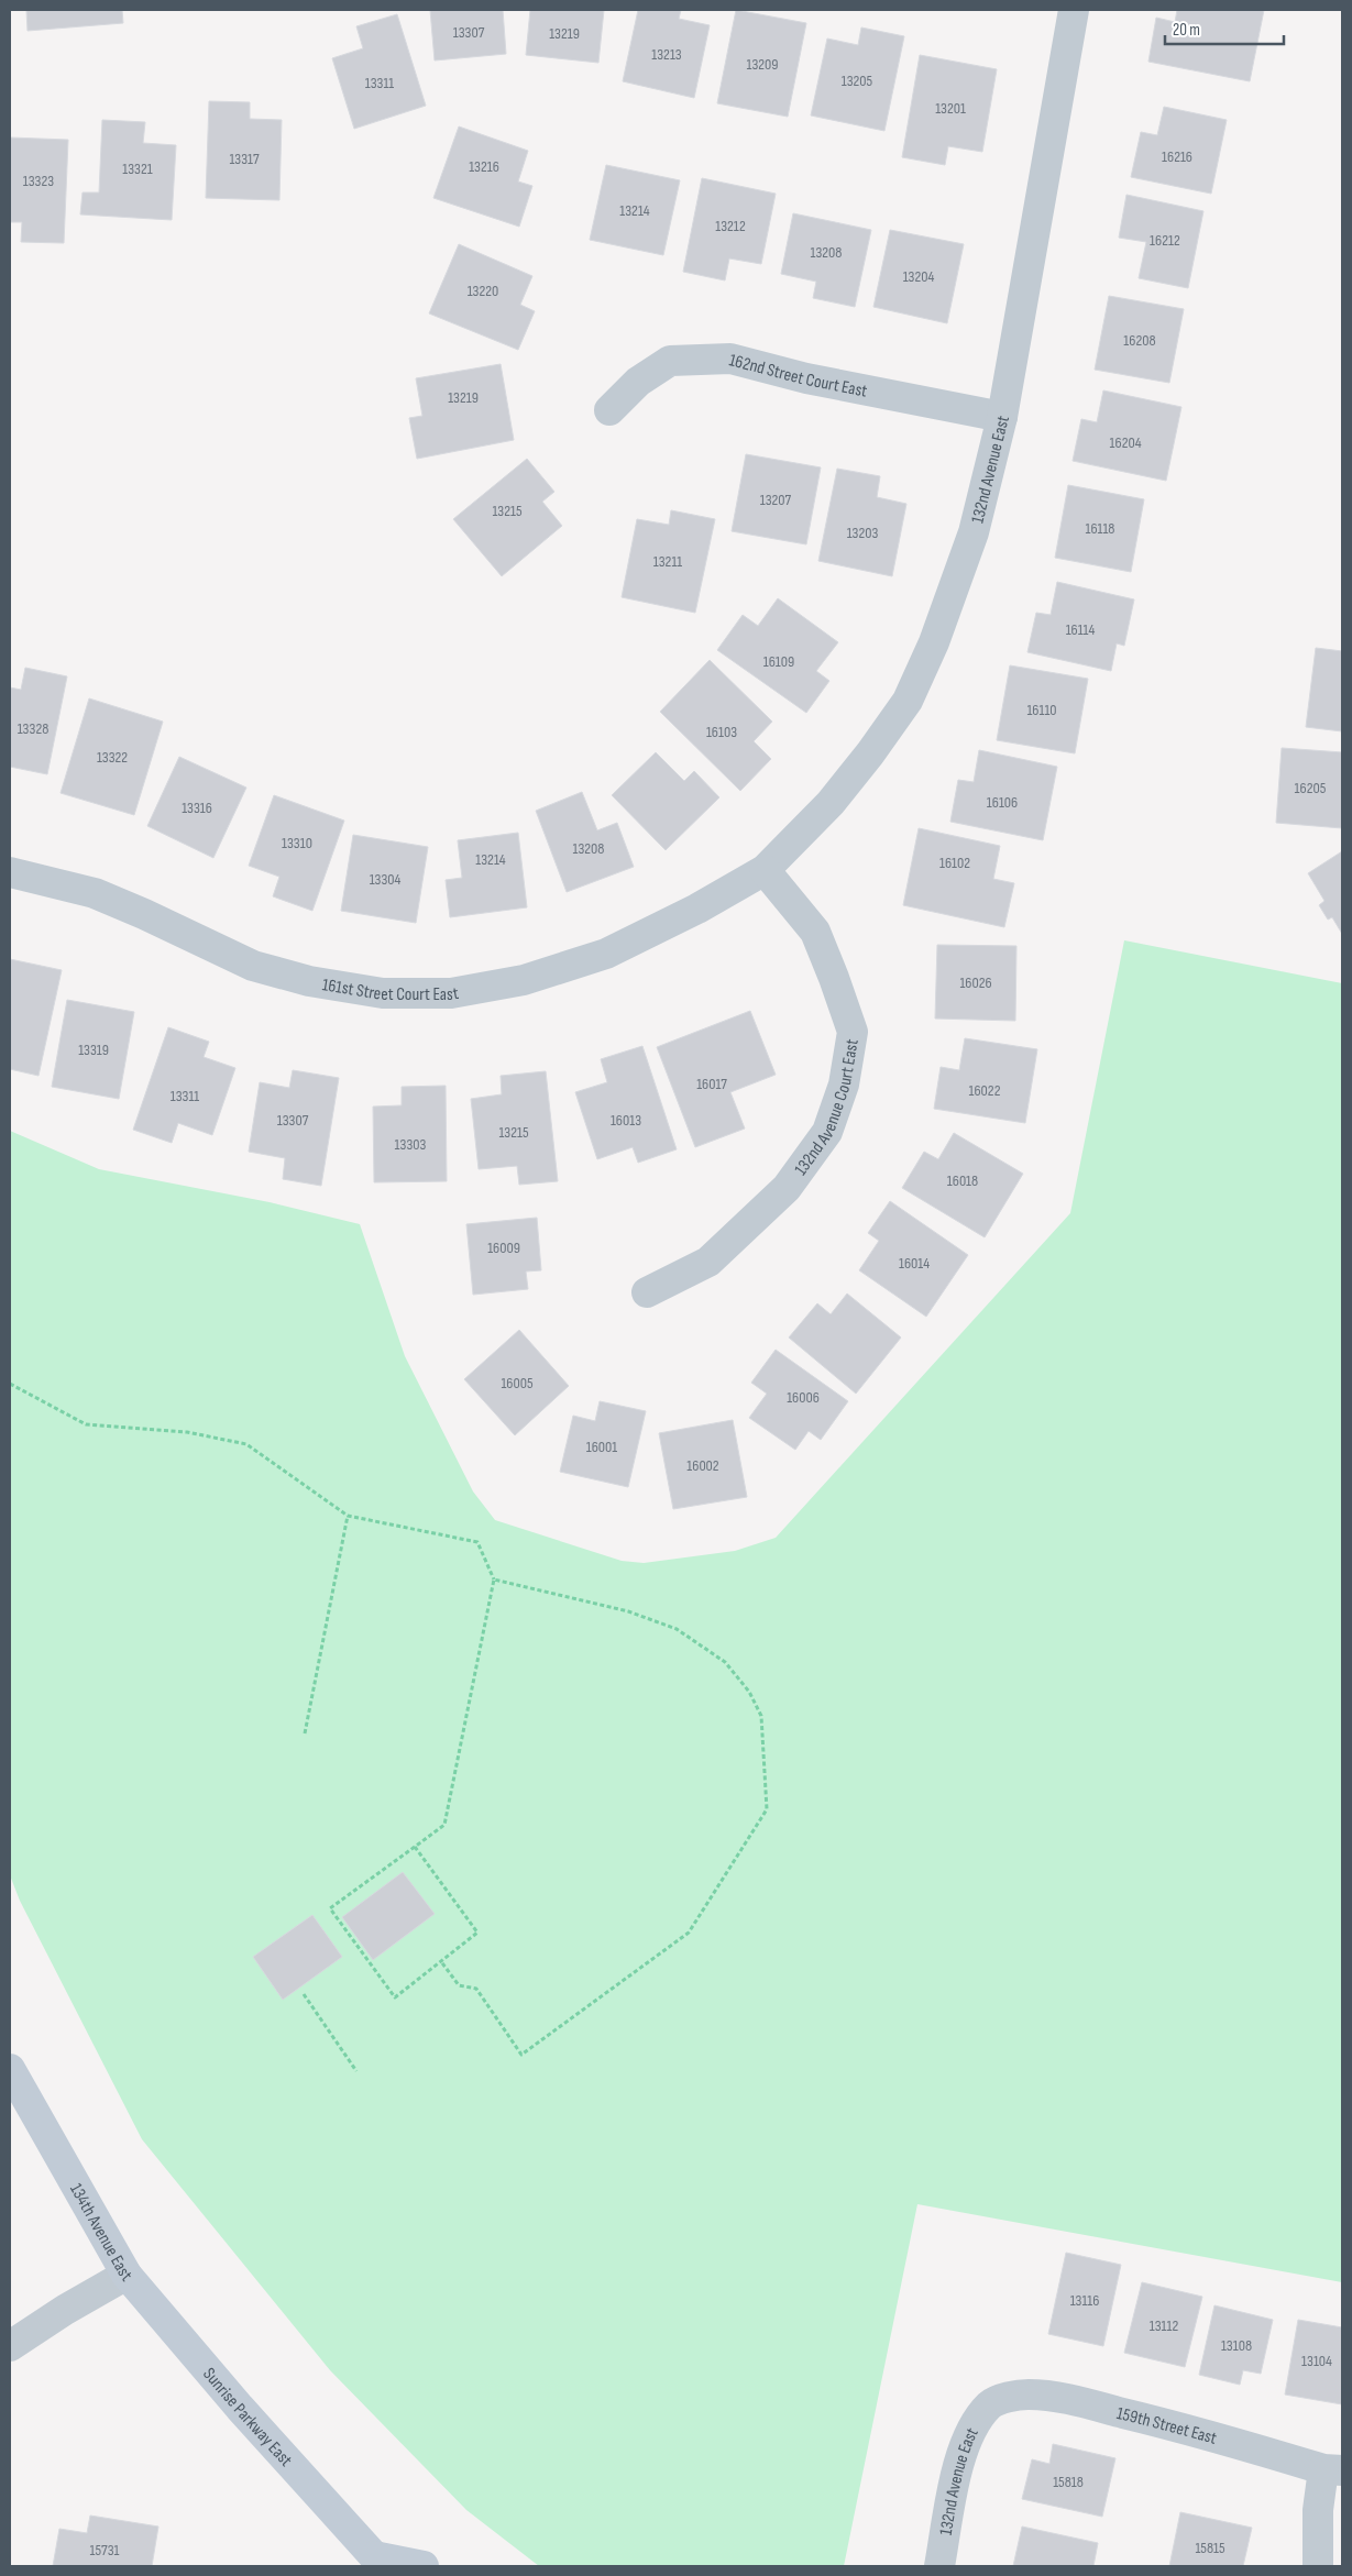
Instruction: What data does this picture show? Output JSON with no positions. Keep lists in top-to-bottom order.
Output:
{
  "streets": {
    "street": [
      "162nd Street Court East",
      "132nd Avenue East",
      "161st Street Court East",
      "132nd Avenue Court East",
      "134th Avenue East",
      "Sunrise Parkway East",
      "159th Street East"
    ]
  },
  "crossings": [
    ["162nd Street Court East", "132nd Avenue East"],
    ["132nd Avenue East", "161st Street Court East"],
    ["132nd Avenue East", "132nd Avenue Court East"],
    ["132nd Avenue East", "159th Street East"],
    ["161st Street Court East", "132nd Avenue Court East"],
    ["134th Avenue East", "Sunrise Parkway East"]
  ],
  "house_numbers": [
    "13307",
    "13219",
    "13213",
    "13209",
    "13205",
    "13311",
    "13201",
    "16216",
    "13317",
    "13216",
    "13321",
    "13323",
    "13214",
    "13212",
    "16212",
    "13208",
    "13204",
    "13220",
    "16208",
    "13219",
    "16204",
    "13207",
    "13215",
    "16118",
    "13203",
    "13211",
    "16114",
    "16109",
    "16110",
    "13328",
    "16103",
    "13322",
    "16205",
    "16106",
    "13316",
    "13310",
    "13208",
    "13214",
    "16102",
    "13304",
    "16026",
    "13319",
    "16017",
    "16022",
    "13311",
    "13307",
    "16013",
    "13215",
    "13303",
    "16018",
    "16009",
    "16014",
    "16005",
    "16006",
    "16001",
    "16002",
    "13116",
    "13112",
    "13108",
    "13104",
    "15818",
    "15815",
    "15731"
  ],
  "scale_bar": "20 m"
}
